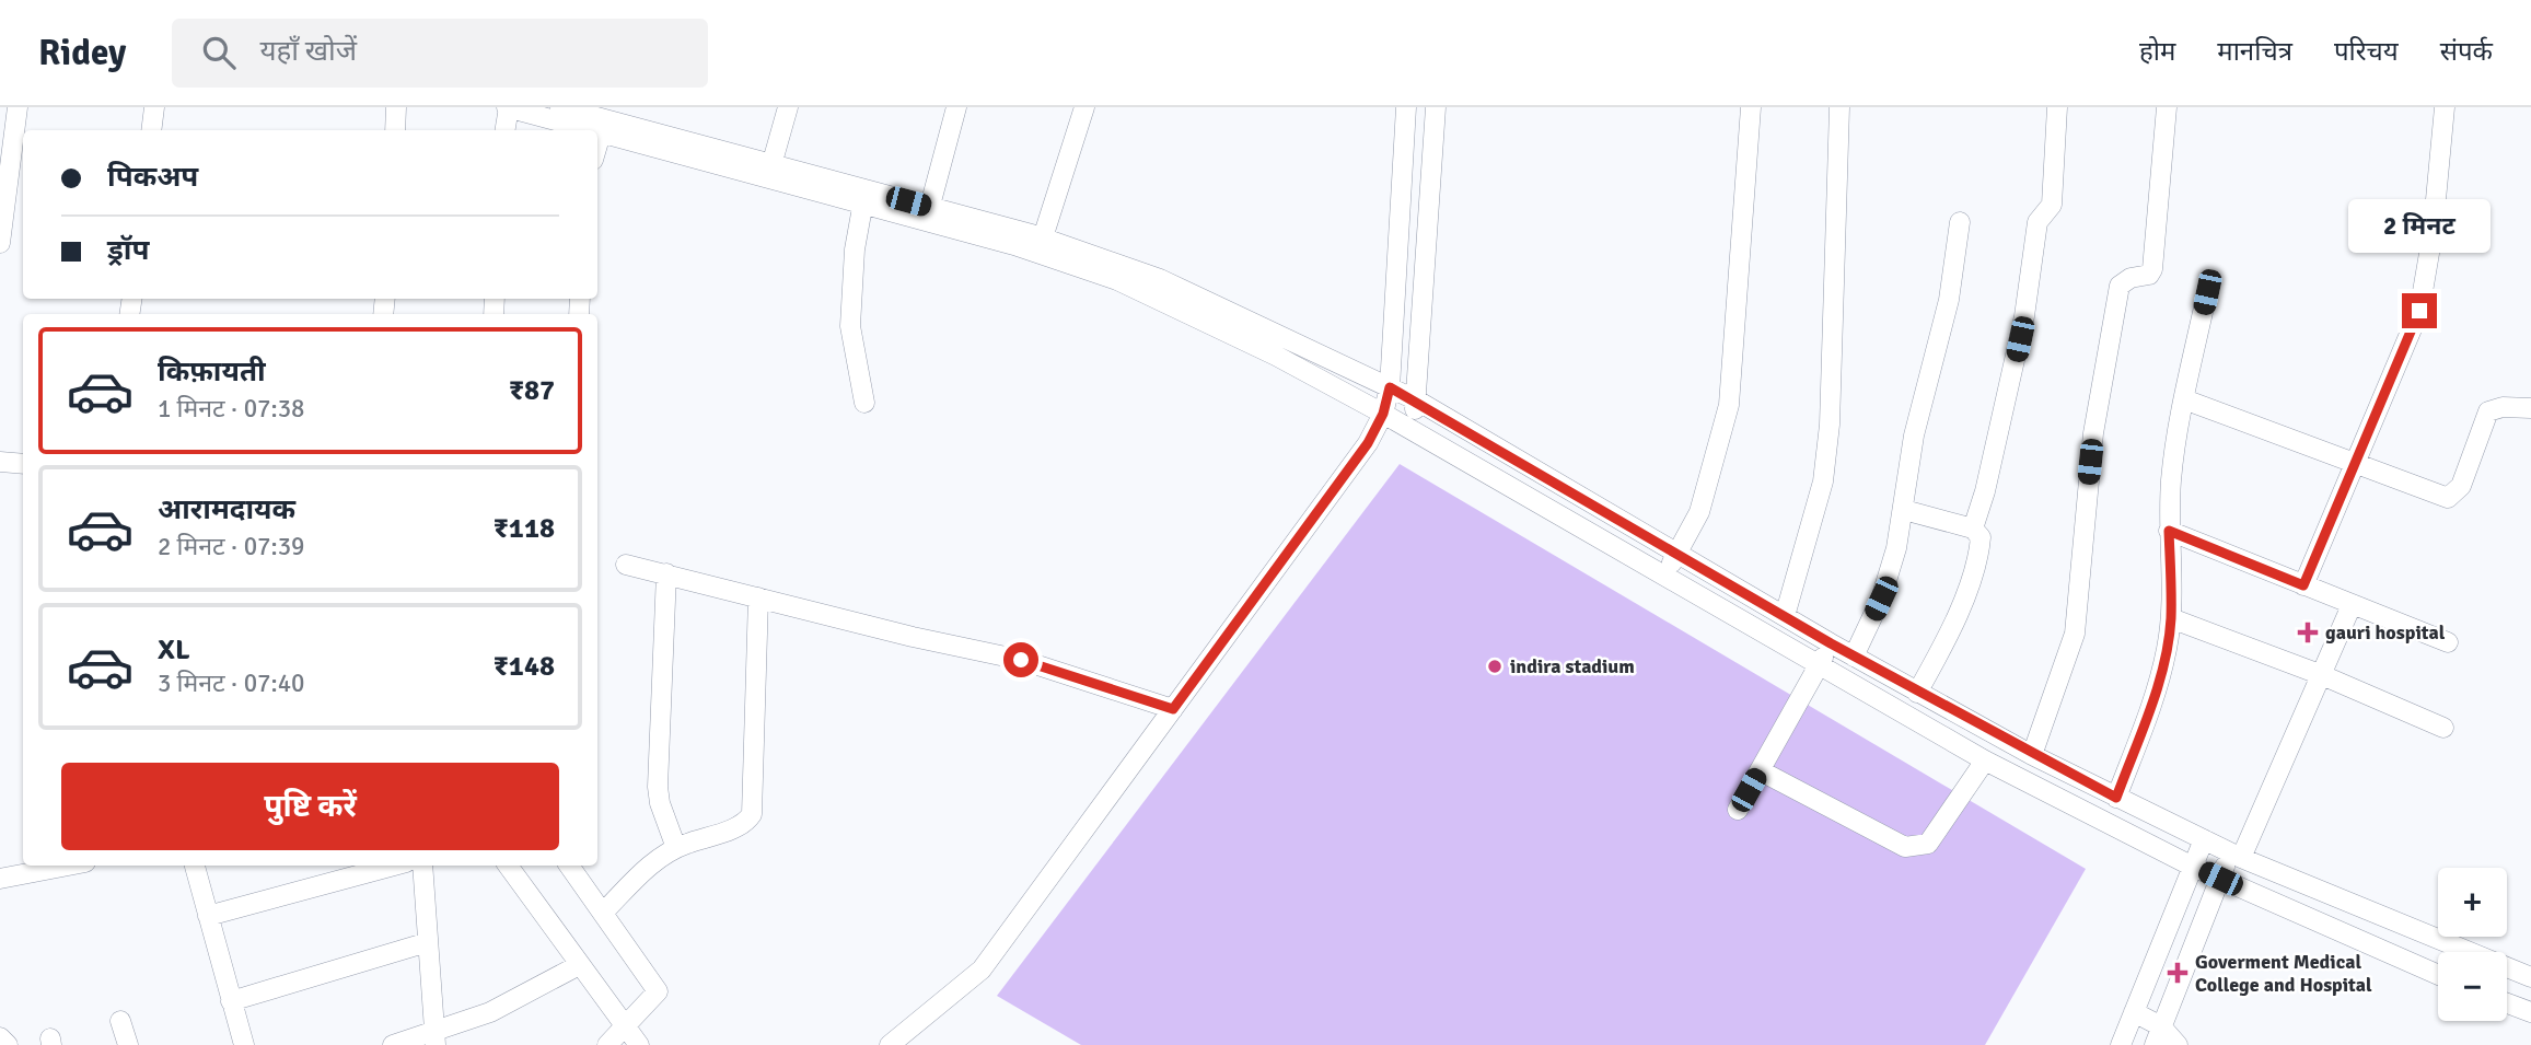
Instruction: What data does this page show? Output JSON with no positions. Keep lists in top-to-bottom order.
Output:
{
  "places": {
    "health": ["gauri hospital", "Goverment Medical College and Hospital"],
    "other": ["indira stadium"]
  },
  "page": {
    "header": "Ridey",
    "search": "यहाँ खोजें",
    "nav": [
      "होम",
      "मानचित्र",
      "परिचय",
      "संपर्क"
    ],
    "banner": ["पिकअप", "ड्रॉप"],
    "bubble": "2 मिनट",
    "list": [
      {
        "name": "किफ़ायती",
        "note": "1 मिनट · 07:38",
        "value": "₹87"
      },
      {
        "name": "आरामदायक",
        "note": "2 मिनट · 07:39",
        "value": "₹118"
      },
      {
        "name": "XL",
        "note": "3 मिनट · 07:40",
        "value": "₹148"
      }
    ],
    "buttons": "पुष्टि करें",
    "map_buttons": ["+", "−"]
  }
}
